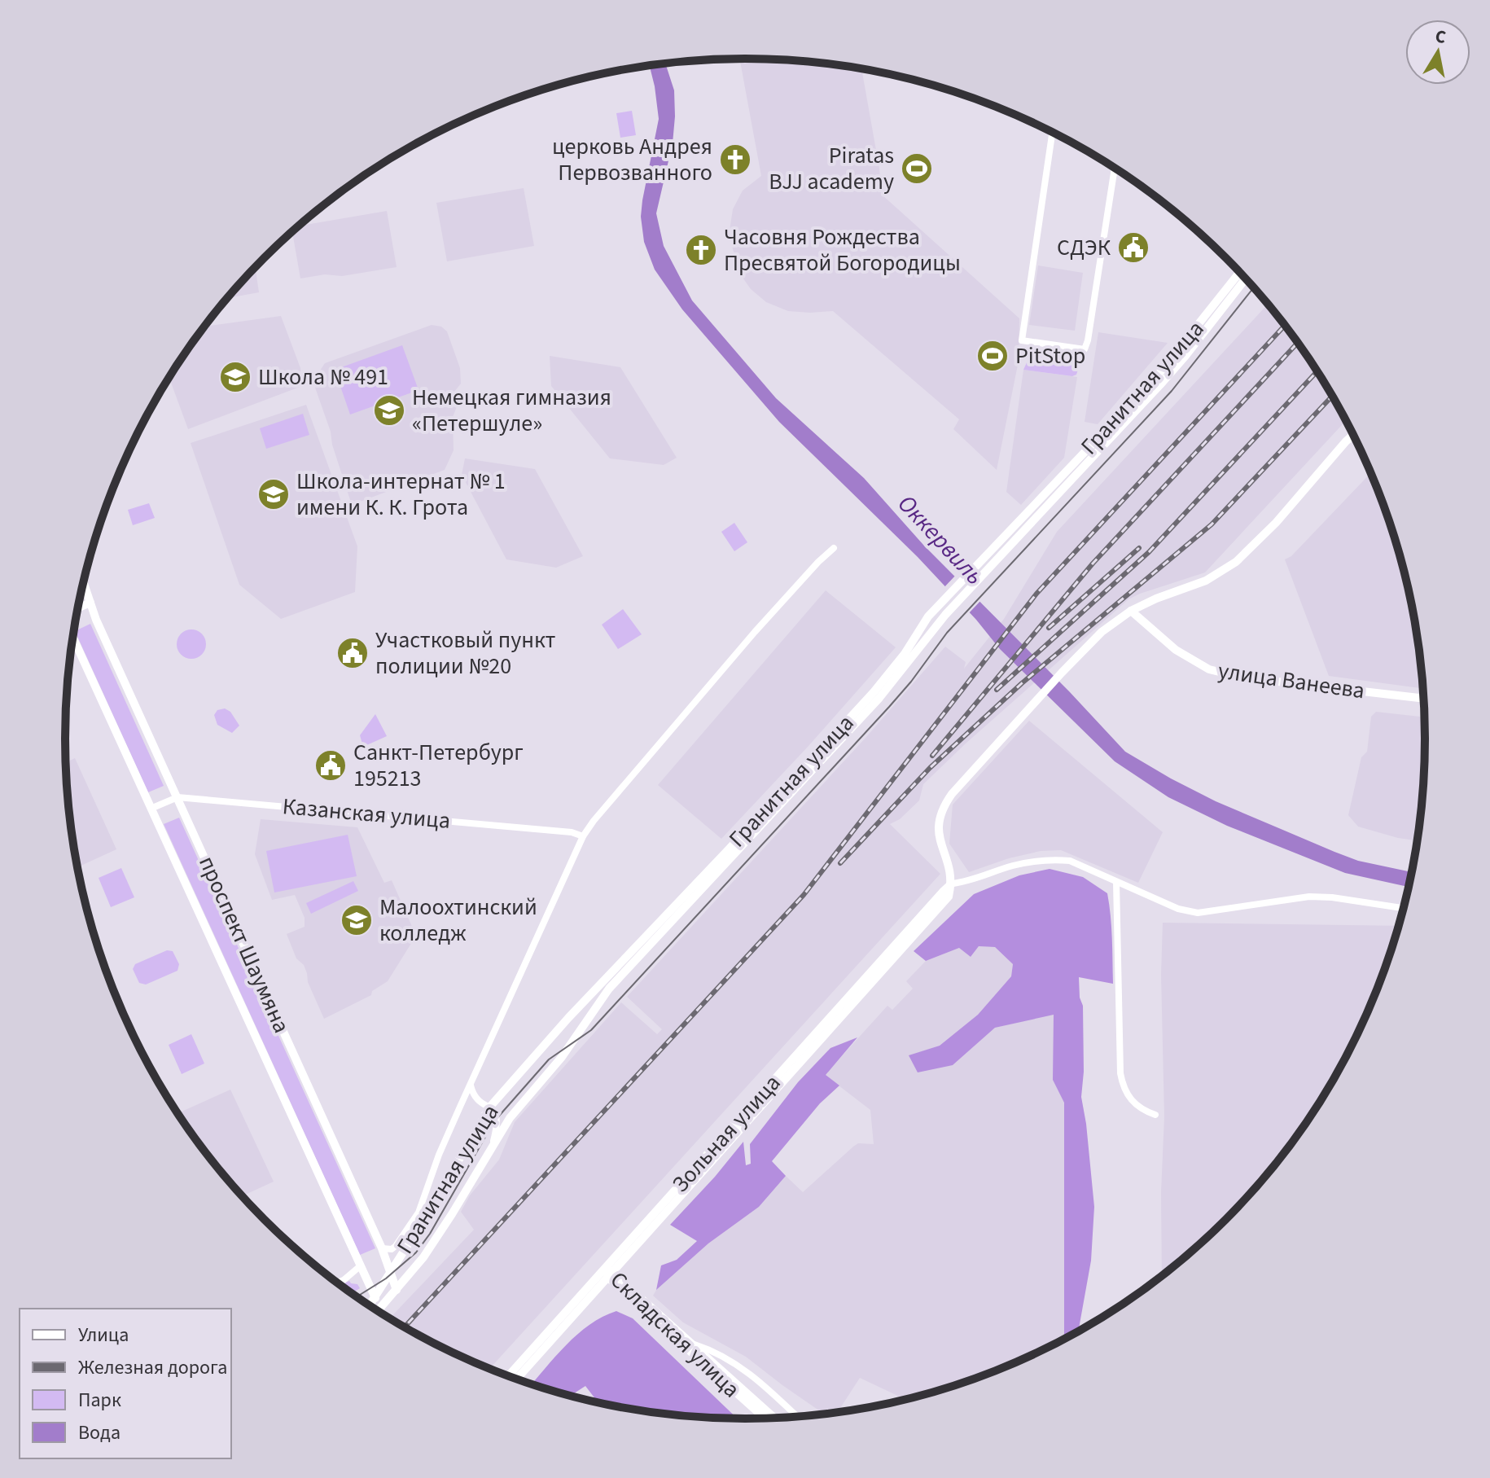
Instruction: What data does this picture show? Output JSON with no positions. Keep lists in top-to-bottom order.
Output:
{
  "streets": {
    "street": [
      "Гранитная улица",
      "улица Ванеева",
      "Казанская улица",
      "проспект Шаумяна",
      "Зольная улица",
      "Складская улица"
    ]
  },
  "crossings": [
    ["Гранитная улица", "Казанская улица"],
    ["Гранитная улица", "проспект Шаумяна"],
    ["Казанская улица", "проспект Шаумяна"],
    ["Зольная улица", "Складская улица"]
  ],
  "water": ["Оккервиль"],
  "places": {
    "church": ["церковь Андрея Первозванного", "Часовня Рождества Пресвятой Богородицы"],
    "sports": ["Piratas BJJ academy", "PitStop"],
    "public building": ["СДЭК", "Участковый пункт полиции №20", "Санкт-Петербург 195213"],
    "school or university": [
      "Школа № 491",
      "Немецкая гимназия «Петершуле»",
      "Школа-интернат № 1 имени К. К. Грота",
      "Малоохтинский колледж"
    ]
  },
  "legend": [
    "Улица",
    "Железная дорога",
    "Парк",
    "Вода"
  ],
  "north": "top"
}
